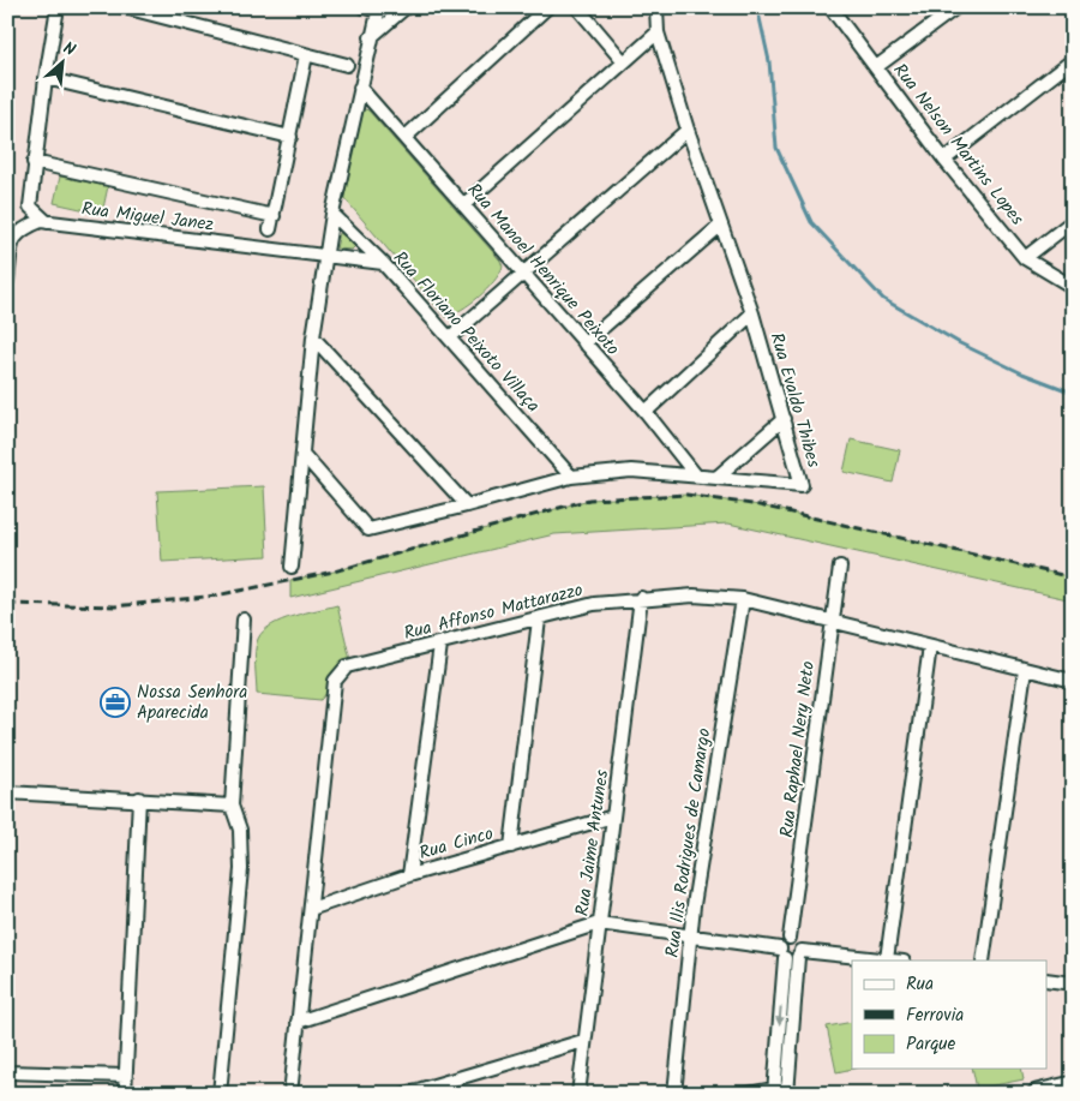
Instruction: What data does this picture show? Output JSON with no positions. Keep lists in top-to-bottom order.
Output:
{
  "streets": {
    "street": [
      "Rua Nelson Martins Lopes",
      "Rua Miguel Janez",
      "Rua Manoel Henrique Peixoto",
      "Rua Floriano Peixoto Villaça",
      "Rua Evaldo Thibes",
      "Rua Affonso Mattarazzo",
      "Rua Raphael Nery Neto",
      "Rua Cinco",
      "Rua Jaime Antunes",
      "Rua Ilis Rodrigues de Camargo"
    ]
  },
  "crossings": [
    ["Rua Miguel Janez", "Rua Floriano Peixoto Villaça"],
    ["Rua Manoel Henrique Peixoto", "Rua Evaldo Thibes"],
    ["Rua Floriano Peixoto Villaça", "Rua Evaldo Thibes"],
    ["Rua Affonso Mattarazzo", "Rua Raphael Nery Neto"],
    ["Rua Affonso Mattarazzo", "Rua Cinco"],
    ["Rua Affonso Mattarazzo", "Rua Jaime Antunes"],
    ["Rua Affonso Mattarazzo", "Rua Ilis Rodrigues de Camargo"],
    ["Rua Cinco", "Rua Jaime Antunes"]
  ],
  "places": {
    "office": ["Nossa Senhora Aparecida"]
  },
  "legend": ["Rua", "Ferrovia", "Parque"],
  "north": "top right"
}
